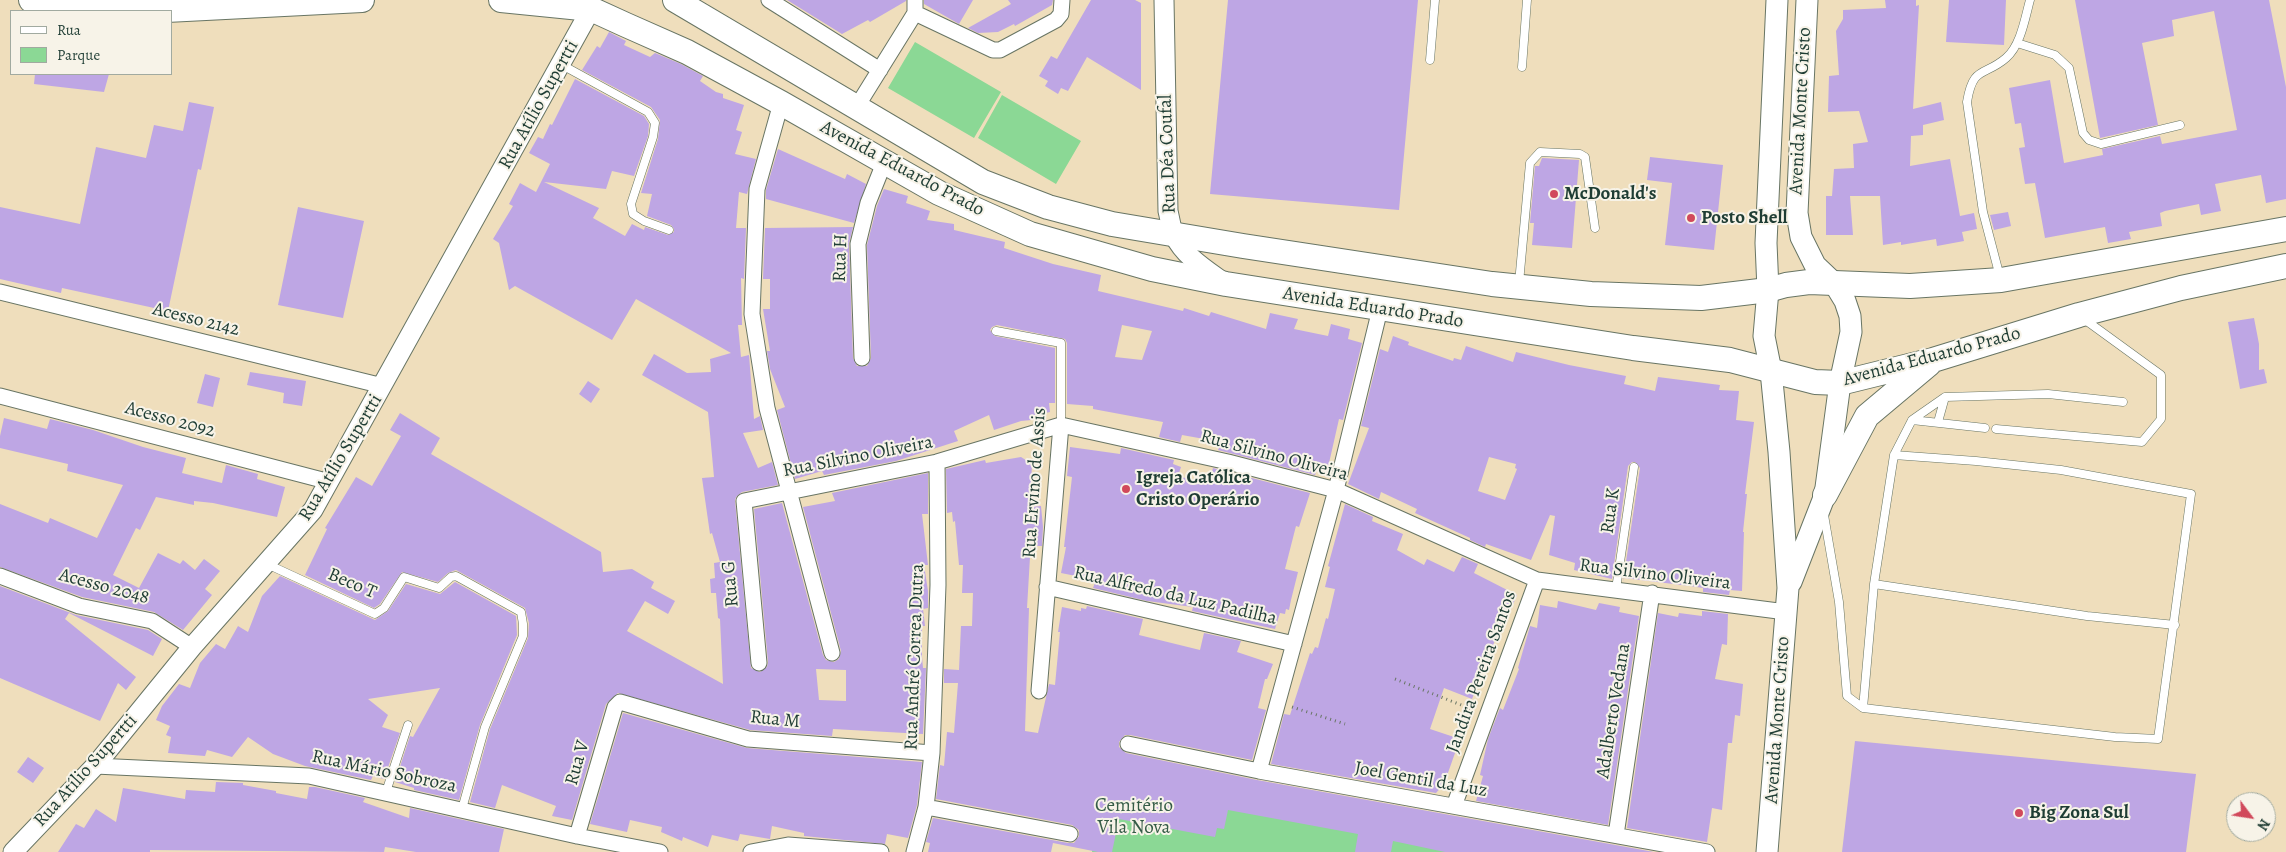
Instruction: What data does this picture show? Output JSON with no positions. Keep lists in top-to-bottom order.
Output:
{
  "streets": {
    "main road": ["Avenida Monte Cristo", "Avenida Eduardo Prado"],
    "street": [
      "Rua Atílio Supertti",
      "Rua Déa Coufal",
      "Rua H",
      "Acesso 2142",
      "Acesso 2092",
      "Rua Silvino Oliveira",
      "Rua Ervino de Assis",
      "Rua G",
      "Acesso 2048",
      "Rua Alfredo da Luz Padilha",
      "Rua André Correa Dutra",
      "Jandira Pereira Santos",
      "Adalberto Vedana",
      "Rua M",
      "Rua V",
      "Rua Mário Sobroza",
      "Joel Gentil da Luz"
    ],
    "lane": ["Rua K", "Beco T"]
  },
  "crossings": [
    ["Rua Atílio Supertti", "Avenida Eduardo Prado"],
    ["Rua Atílio Supertti", "Acesso 2142"],
    ["Rua Atílio Supertti", "Acesso 2092"],
    ["Rua Atílio Supertti", "Beco T"],
    ["Rua Atílio Supertti", "Acesso 2048"],
    ["Rua Atílio Supertti", "Rua Mário Sobroza"],
    ["Avenida Monte Cristo", "Avenida Eduardo Prado"],
    ["Avenida Monte Cristo", "Rua Silvino Oliveira"],
    ["Rua Déa Coufal", "Avenida Eduardo Prado"],
    ["Avenida Eduardo Prado", "Rua H"],
    ["Rua Silvino Oliveira", "Rua Ervino de Assis"],
    ["Rua Silvino Oliveira", "Rua K"],
    ["Rua Silvino Oliveira", "Rua G"],
    ["Rua Silvino Oliveira", "Rua André Correa Dutra"],
    ["Rua Silvino Oliveira", "Jandira Pereira Santos"],
    ["Rua Silvino Oliveira", "Adalberto Vedana"],
    ["Rua Ervino de Assis", "Rua Alfredo da Luz Padilha"],
    ["Beco T", "Rua Mário Sobroza"],
    ["Rua André Correa Dutra", "Rua M"],
    ["Jandira Pereira Santos", "Joel Gentil da Luz"],
    ["Adalberto Vedana", "Joel Gentil da Luz"],
    ["Rua M", "Rua V"],
    ["Rua V", "Rua Mário Sobroza"]
  ],
  "parks": ["Cemitério Vila Nova"],
  "places": [
    "McDonald's",
    "Posto Shell",
    "Igreja Católica Cristo Operário",
    "Big Zona Sul"
  ],
  "legend": ["Rua", "Parque"],
  "north": "bottom right"
}
